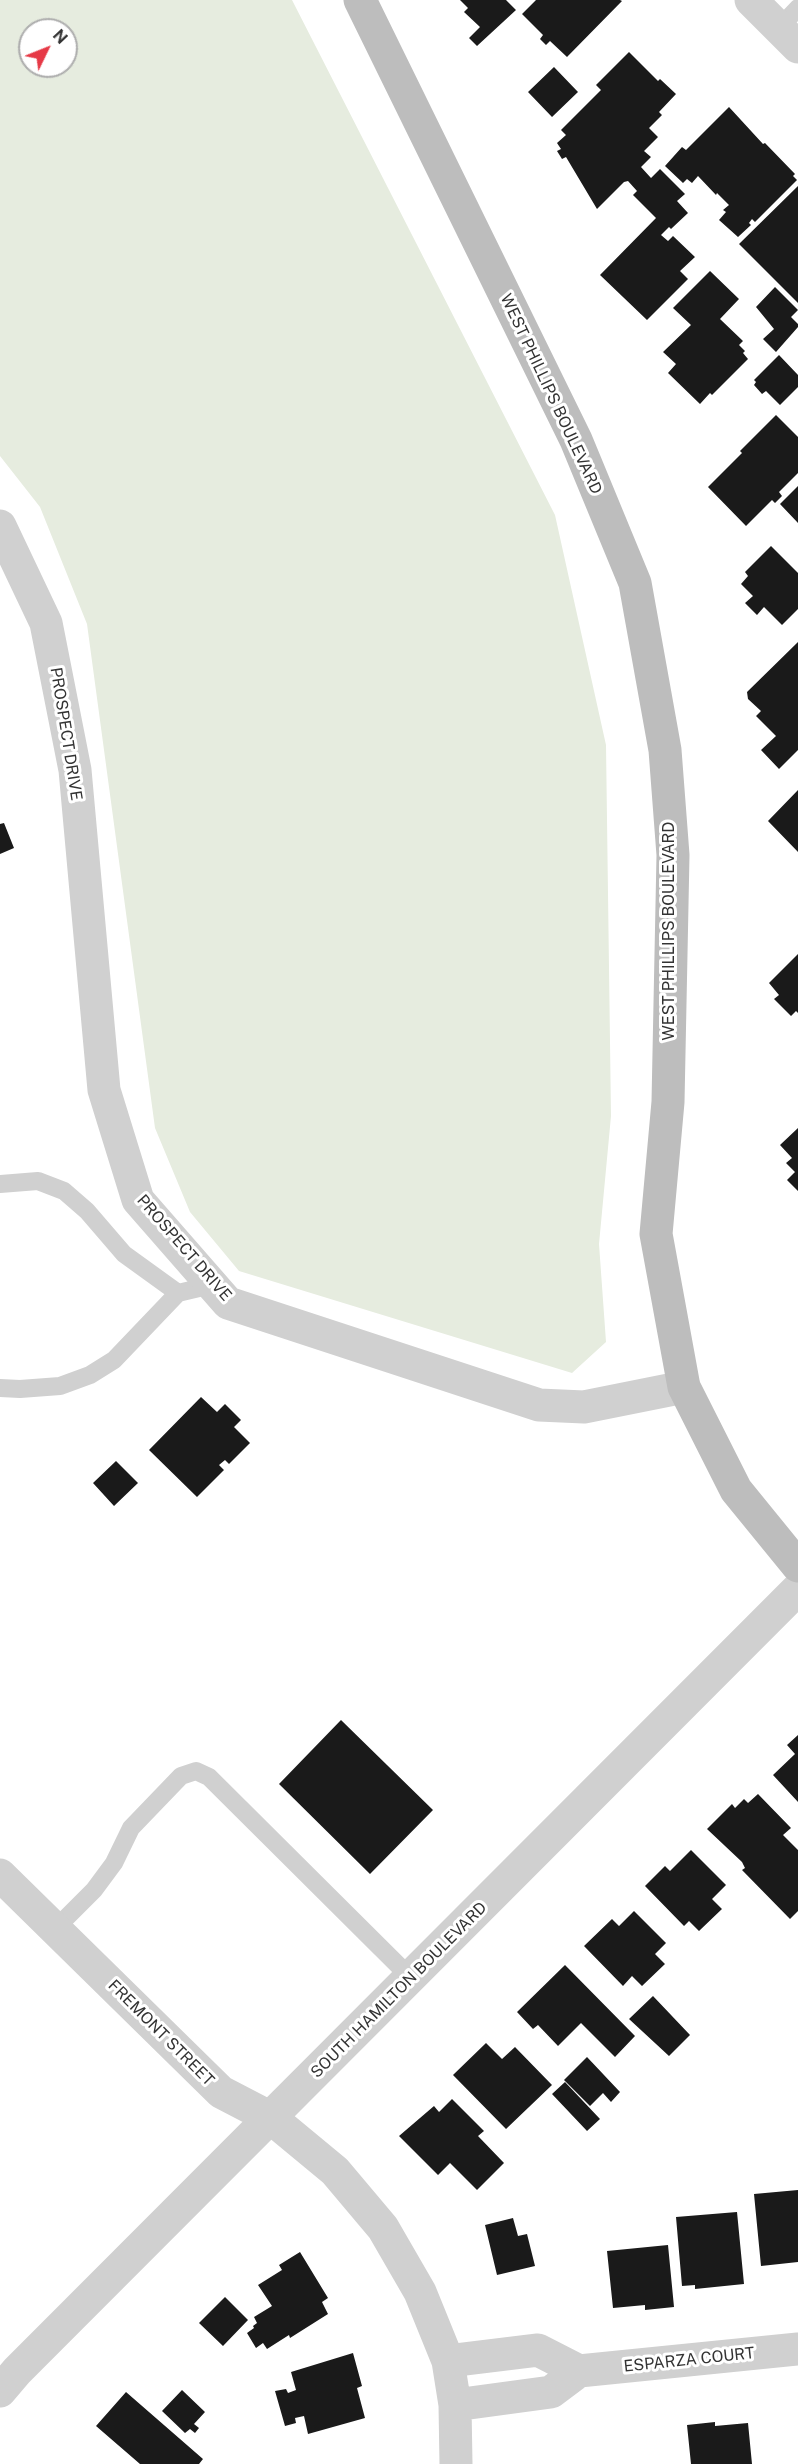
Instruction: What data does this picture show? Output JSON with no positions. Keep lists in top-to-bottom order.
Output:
{
  "streets": {
    "street": [
      "WEST PHILLIPS BOULEVARD",
      "PROSPECT DRIVE",
      "SOUTH HAMILTON BOULEVARD",
      "FREMONT STREET",
      "ESPARZA COURT"
    ]
  },
  "crossings": [
    ["WEST PHILLIPS BOULEVARD", "PROSPECT DRIVE"],
    ["SOUTH HAMILTON BOULEVARD", "FREMONT STREET"]
  ],
  "north": "top right"
}
